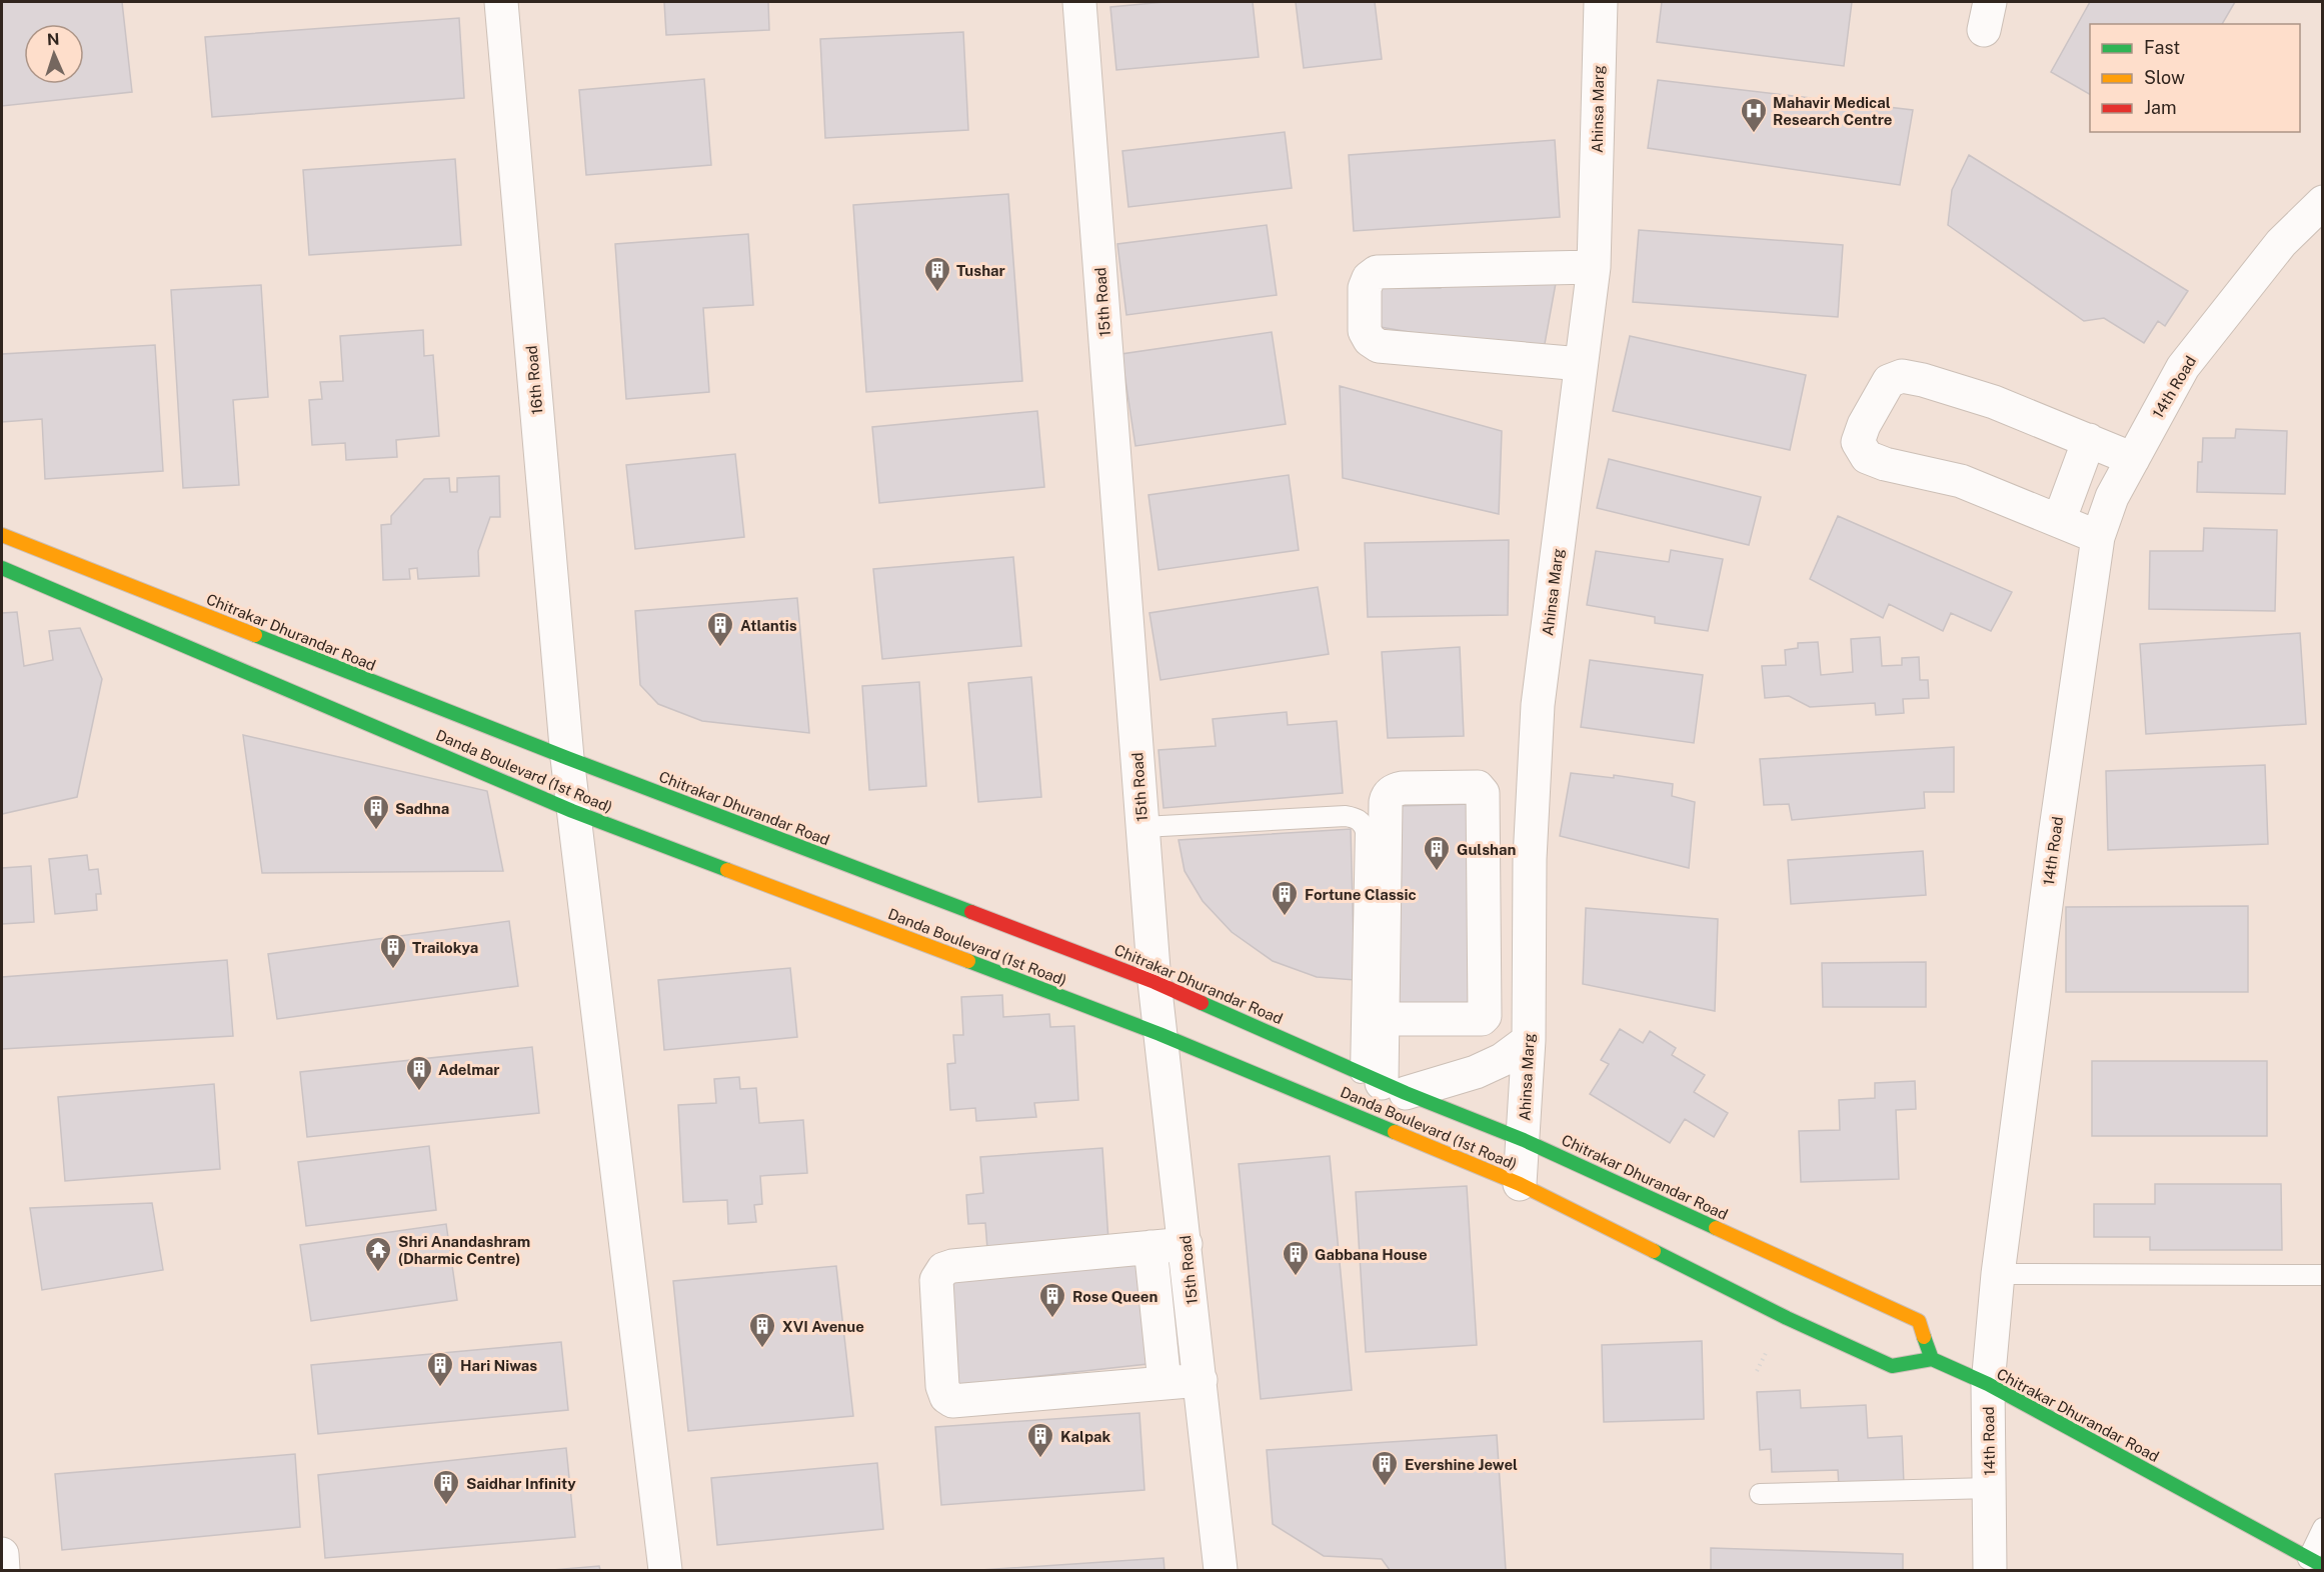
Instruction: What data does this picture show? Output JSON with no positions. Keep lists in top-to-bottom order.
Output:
{
  "streets": {
    "main road": ["Chitrakar Dhurandar Road", "Danda Boulevard (1st Road)"],
    "street": [
      "Ahinsa Marg",
      "15th Road",
      "16th Road",
      "14th Road"
    ]
  },
  "crossings": [
    ["Ahinsa Marg", "Chitrakar Dhurandar Road"],
    ["Ahinsa Marg", "Danda Boulevard (1st Road)"],
    ["15th Road", "Chitrakar Dhurandar Road"],
    ["15th Road", "Danda Boulevard (1st Road)"],
    ["16th Road", "Chitrakar Dhurandar Road"],
    ["16th Road", "Danda Boulevard (1st Road)"],
    ["14th Road", "Chitrakar Dhurandar Road"],
    ["Chitrakar Dhurandar Road", "Danda Boulevard (1st Road)"]
  ],
  "places": {
    "hospital": ["Mahavir Medical Research Centre"],
    "building": [
      "Tushar",
      "Atlantis",
      "Sadhna",
      "Gulshan",
      "Fortune Classic",
      "Trailokya",
      "Adelmar",
      "Gabbana House",
      "Rose Queen",
      "XVI Avenue",
      "Hari Niwas",
      "Kalpak",
      "Evershine Jewel",
      "Saidhar Infinity"
    ],
    "temple": ["Shri Anandashram (Dharmic Centre)"]
  },
  "legend": ["Fast", "Slow", "Jam"],
  "north": "top"
}
